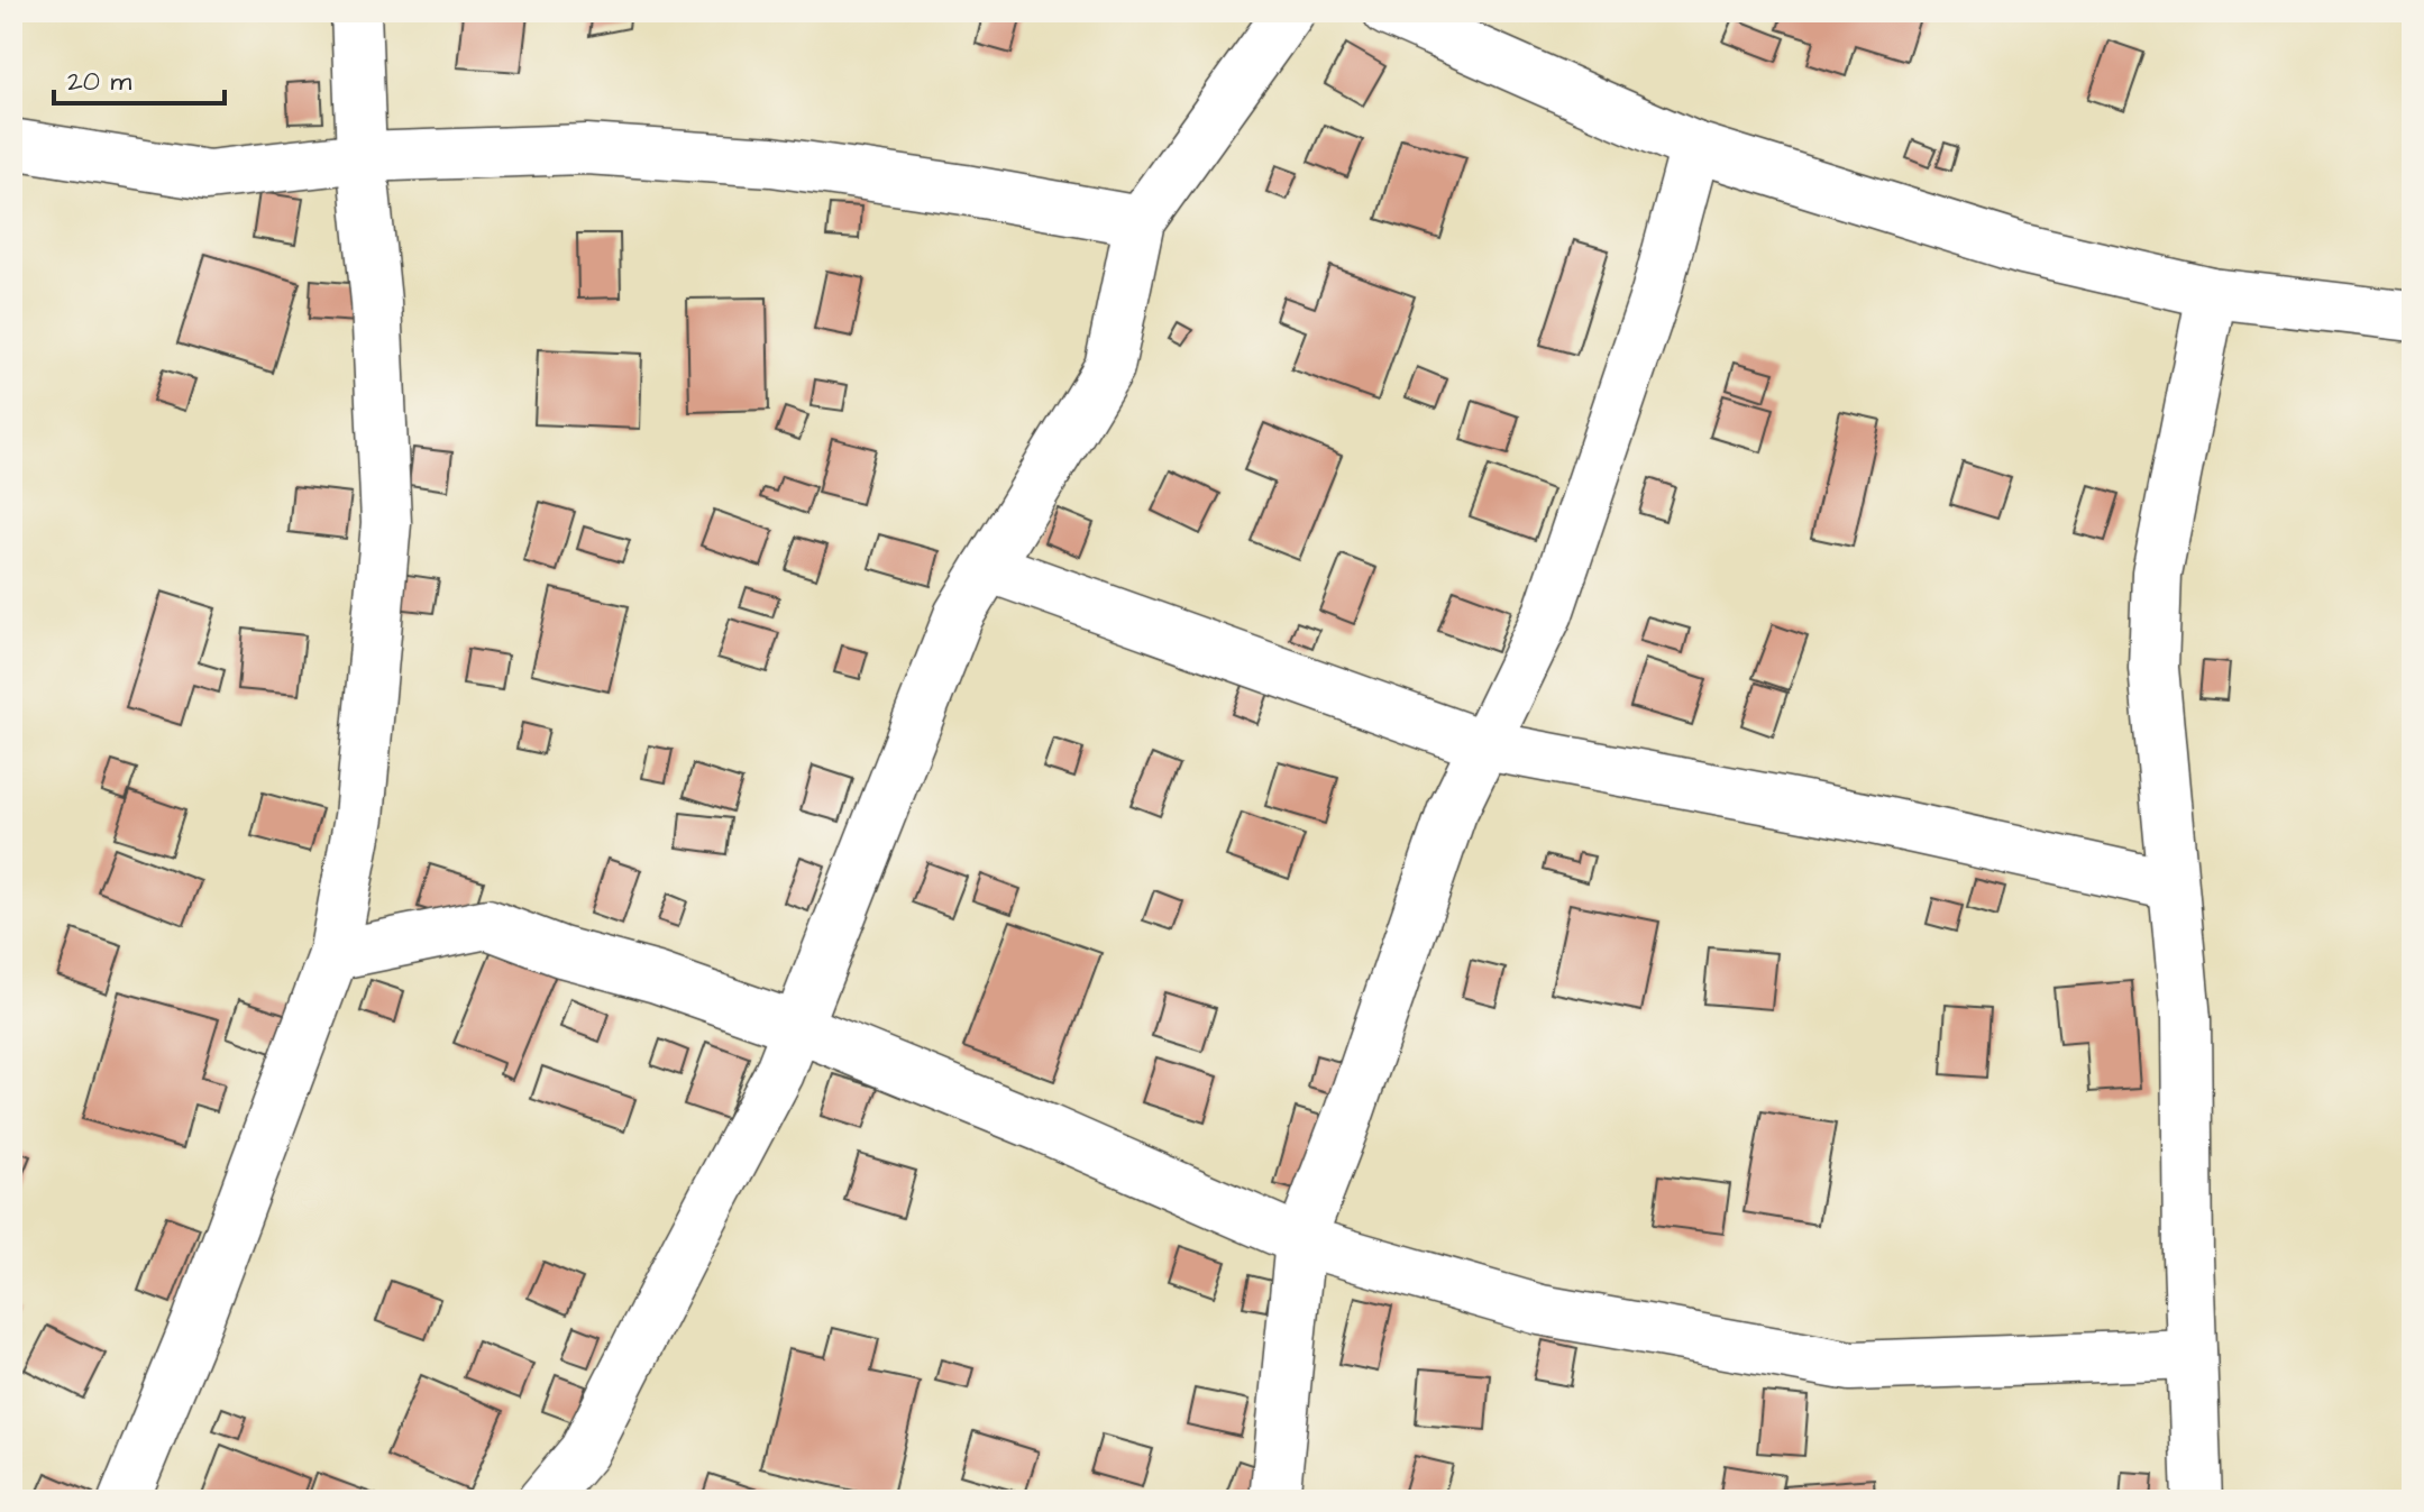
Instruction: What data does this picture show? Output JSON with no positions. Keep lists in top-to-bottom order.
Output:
{
  "scale_bar": "20 m"
}
